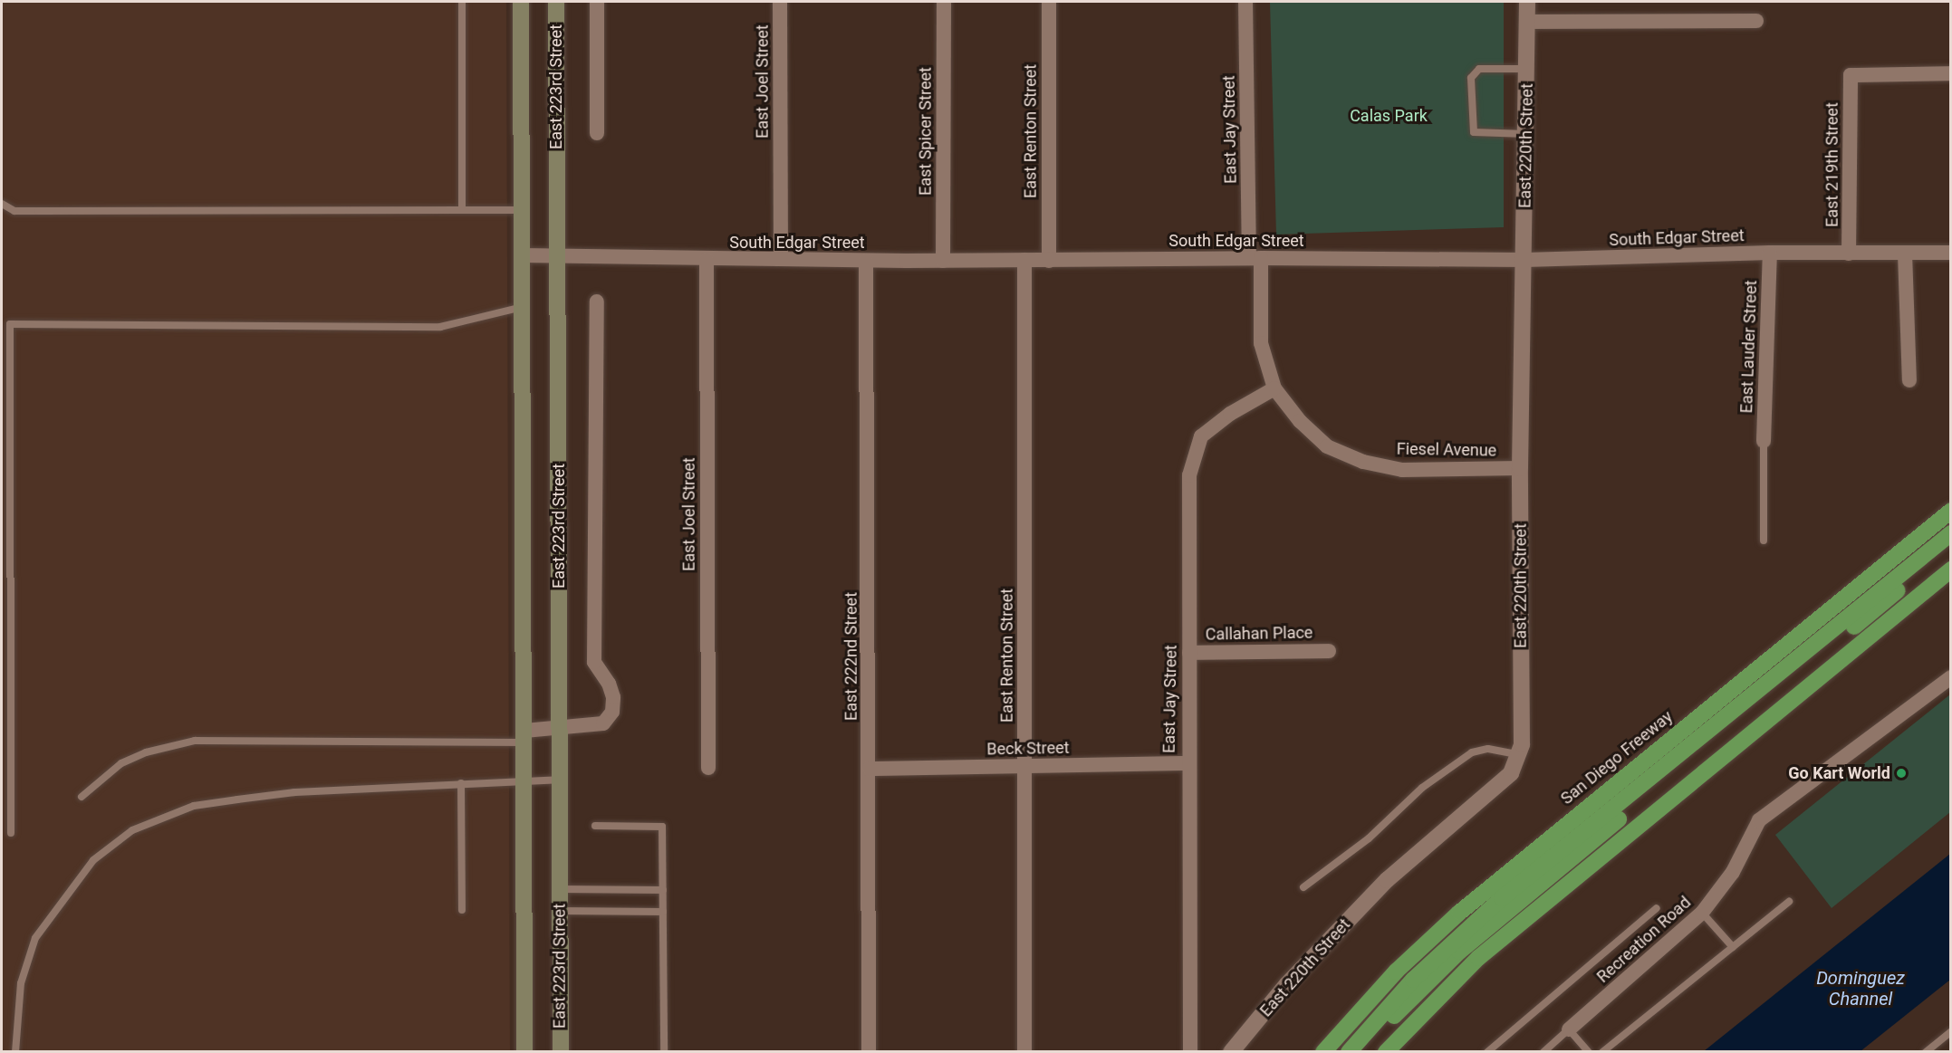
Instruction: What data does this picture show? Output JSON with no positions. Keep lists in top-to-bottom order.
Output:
{
  "streets": {
    "highway": ["San Diego Freeway"],
    "main road": ["East 223rd Street"],
    "street": [
      "East Joel Street",
      "East Jay Street",
      "East Spicer Street",
      "East Renton Street",
      "East 220th Street",
      "East 219th Street",
      "South Edgar Street",
      "East Lauder Street",
      "Fiesel Avenue",
      "Callahan Place",
      "East 222nd Street",
      "Beck Street",
      "Recreation Road"
    ]
  },
  "crossings": [
    ["East Joel Street", "South Edgar Street"],
    ["East 223rd Street", "South Edgar Street"],
    ["East Jay Street", "South Edgar Street"],
    ["East Jay Street", "Fiesel Avenue"],
    ["East Jay Street", "Callahan Place"],
    ["East Jay Street", "Beck Street"],
    ["East Spicer Street", "South Edgar Street"],
    ["East Renton Street", "South Edgar Street"],
    ["East Renton Street", "Beck Street"],
    ["East 220th Street", "South Edgar Street"],
    ["East 220th Street", "Fiesel Avenue"],
    ["East 219th Street", "South Edgar Street"],
    ["South Edgar Street", "East Lauder Street"],
    ["South Edgar Street", "Fiesel Avenue"],
    ["South Edgar Street", "East 222nd Street"],
    ["East 222nd Street", "Beck Street"]
  ],
  "water": ["Dominguez Channel"],
  "parks": ["Calas Park"],
  "places": ["Go Kart World"]
}
